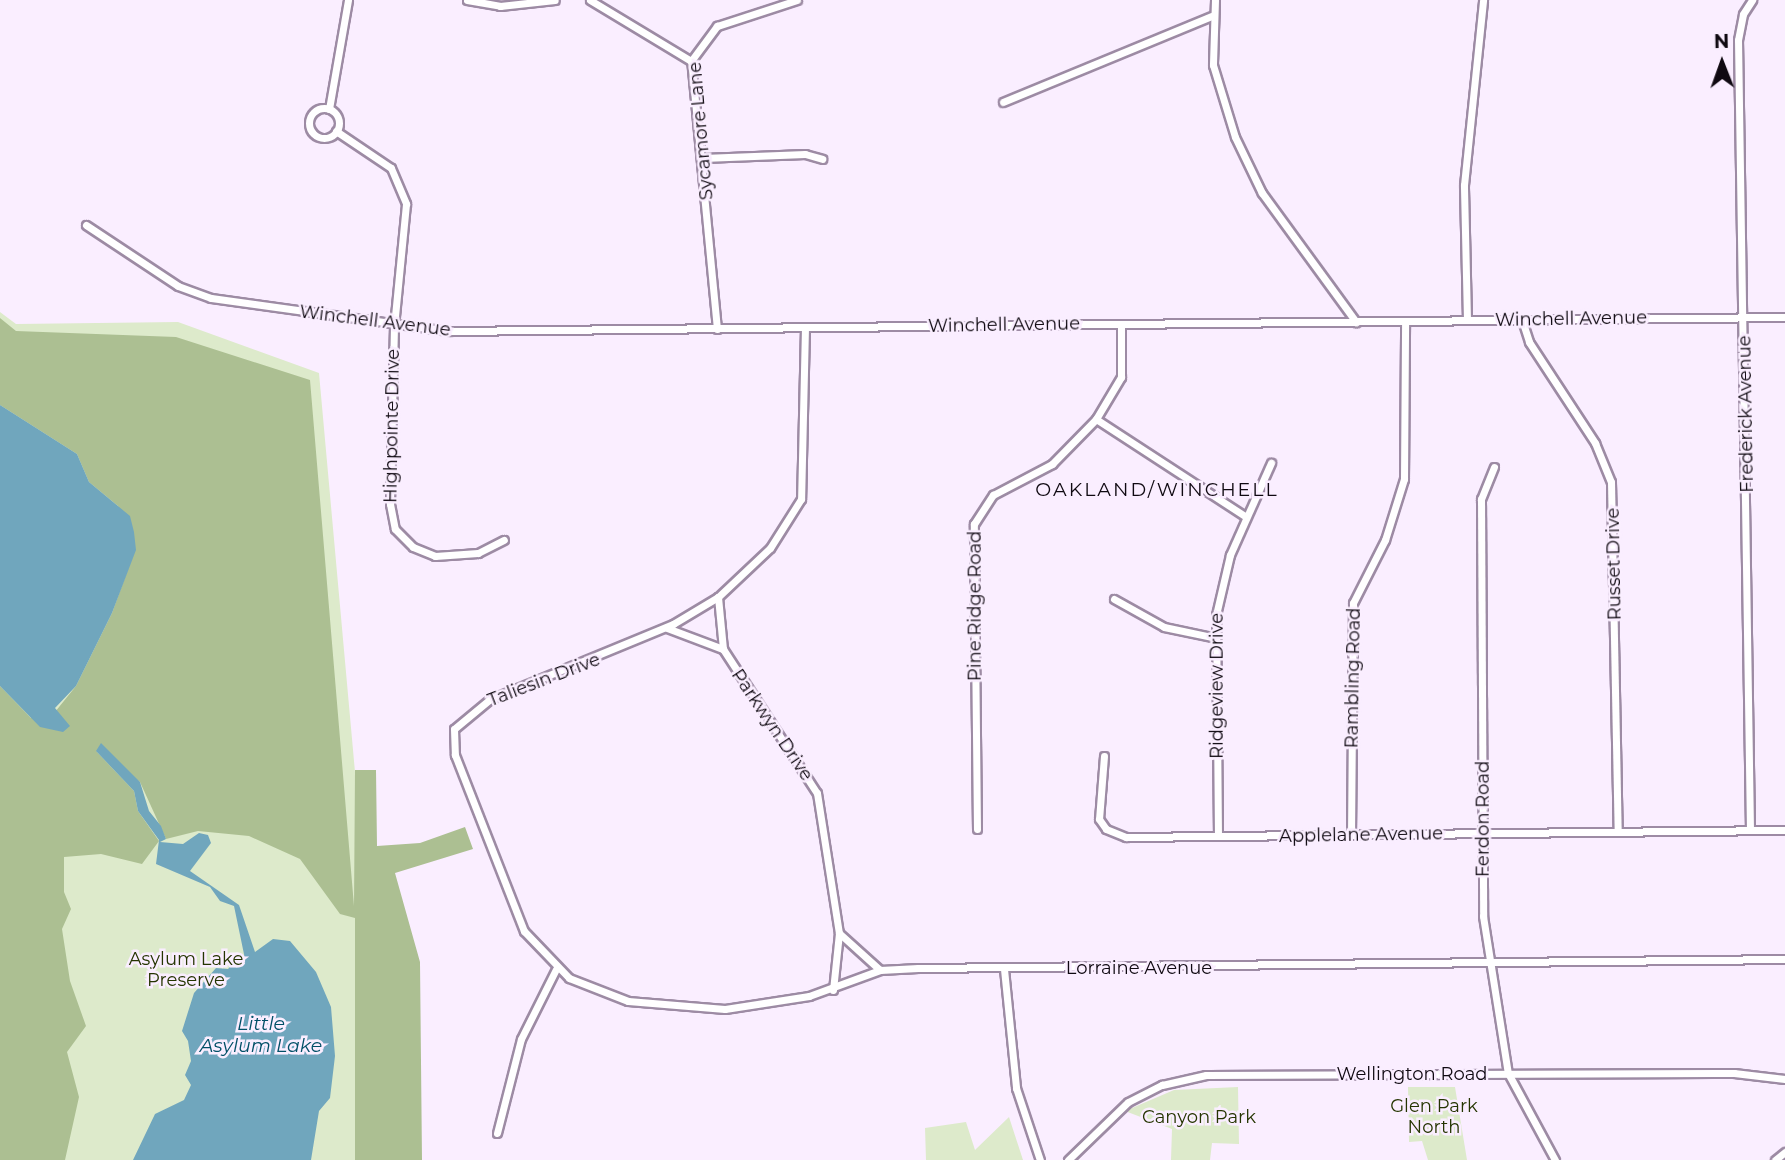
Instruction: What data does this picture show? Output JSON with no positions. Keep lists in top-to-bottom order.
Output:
{
  "streets": {
    "street": [
      "Sycamore Lane",
      "Winchell Avenue",
      "Frederick Avenue",
      "Highpointe Drive",
      "Russet Drive",
      "Pine Ridge Road",
      "Rambling Road",
      "Taliesin Drive",
      "Ridgeview Drive",
      "Parkwyn Drive",
      "Ferdon Road",
      "Applelane Avenue",
      "Lorraine Avenue",
      "Wellington Road"
    ]
  },
  "crossings": [
    ["Sycamore Lane", "Winchell Avenue"],
    ["Winchell Avenue", "Frederick Avenue"],
    ["Winchell Avenue", "Highpointe Drive"],
    ["Winchell Avenue", "Russet Drive"],
    ["Winchell Avenue", "Pine Ridge Road"],
    ["Winchell Avenue", "Rambling Road"],
    ["Frederick Avenue", "Applelane Avenue"],
    ["Russet Drive", "Applelane Avenue"],
    ["Rambling Road", "Applelane Avenue"],
    ["Taliesin Drive", "Parkwyn Drive"],
    ["Taliesin Drive", "Lorraine Avenue"],
    ["Ridgeview Drive", "Applelane Avenue"],
    ["Parkwyn Drive", "Lorraine Avenue"],
    ["Ferdon Road", "Applelane Avenue"],
    ["Ferdon Road", "Lorraine Avenue"],
    ["Ferdon Road", "Wellington Road"]
  ],
  "districts": ["OAKLAND/WINCHELL"],
  "water": ["Little Asylum Lake"],
  "parks": ["Asylum Lake Preserve", "Glen Park North", "Canyon Park"],
  "north": "top"
}
